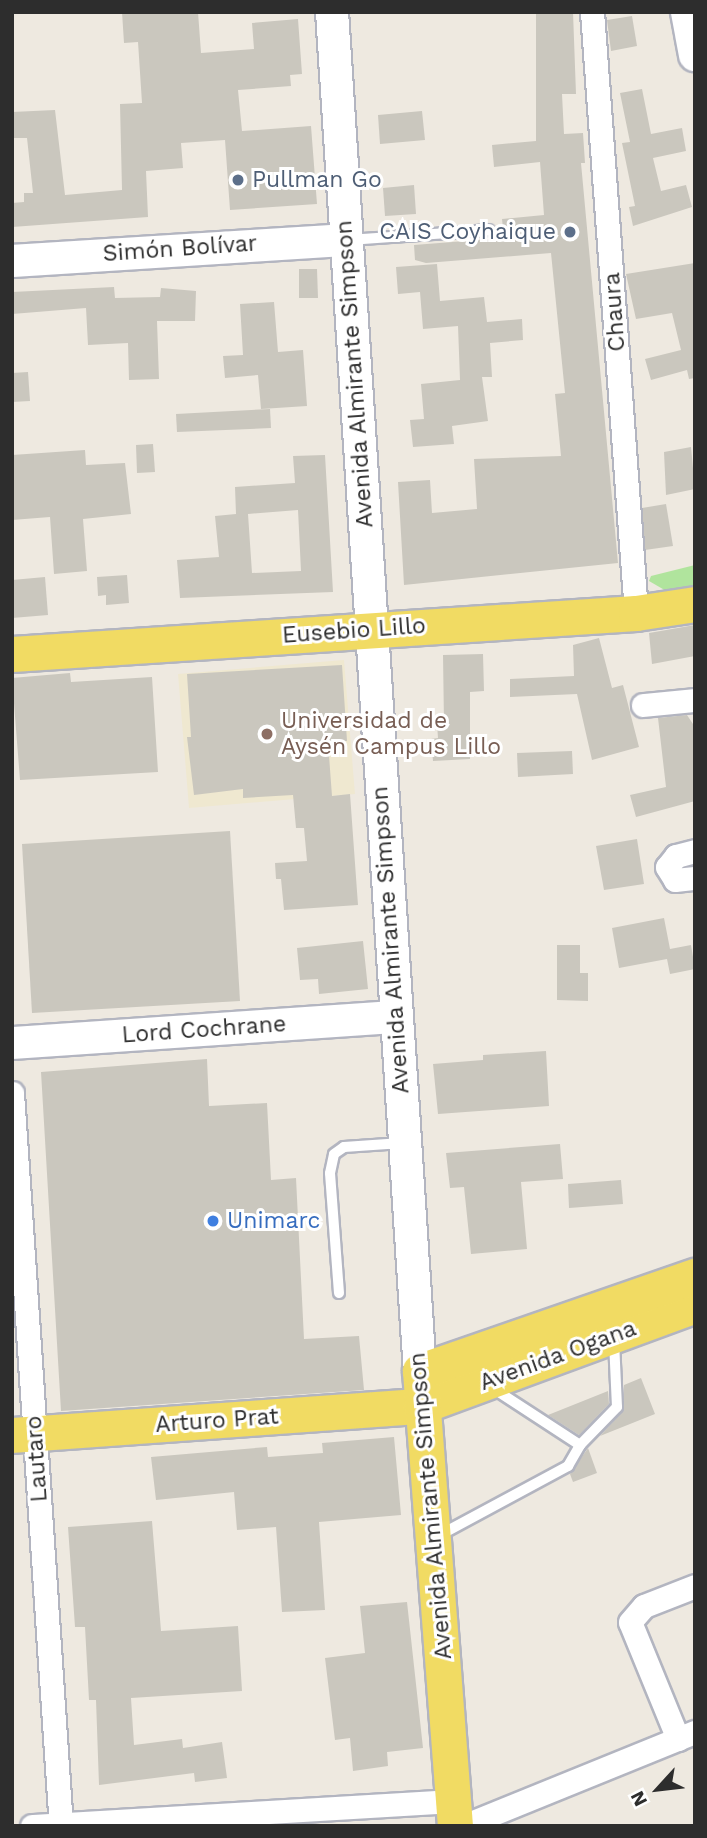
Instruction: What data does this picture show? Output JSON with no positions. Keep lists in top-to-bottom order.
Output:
{
  "streets": {
    "main road": [
      "Simón Bolívar",
      "Avenida Almirante Simpson",
      "Eusebio Lillo",
      "Lord Cochrane",
      "Avenida Ogana",
      "Arturo Prat"
    ],
    "street": ["Chaura", "Lautaro"]
  },
  "crossings": [
    ["Simón Bolívar", "Avenida Almirante Simpson"],
    ["Chaura", "Eusebio Lillo"],
    ["Avenida Almirante Simpson", "Eusebio Lillo"],
    ["Avenida Almirante Simpson", "Lord Cochrane"],
    ["Avenida Almirante Simpson", "Avenida Ogana"],
    ["Avenida Almirante Simpson", "Arturo Prat"],
    ["Avenida Ogana", "Arturo Prat"],
    ["Arturo Prat", "Lautaro"]
  ],
  "places": [
    "Pullman Go",
    "CAIS Coyhaique",
    "Universidad de Aysén Campus Lillo",
    "Unimarc"
  ],
  "north": "bottom left"
}
